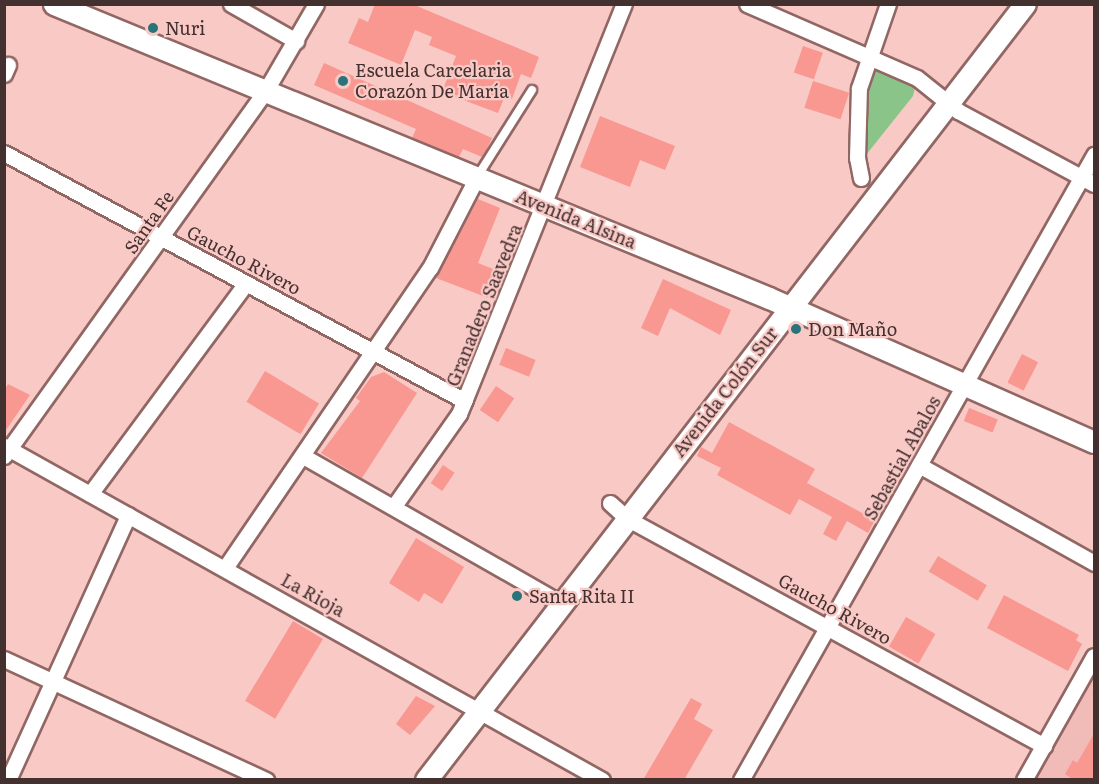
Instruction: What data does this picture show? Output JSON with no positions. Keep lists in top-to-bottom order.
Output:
{
  "streets": {
    "main road": ["Avenida Alsina", "Avenida Colón Sur"],
    "street": [
      "Santa Fe",
      "Gaucho Rivero",
      "Granadero Saavedra",
      "Sebastial Abalos",
      "La Rioja"
    ]
  },
  "crossings": [
    ["Avenida Alsina", "Santa Fe"],
    ["Avenida Alsina", "Granadero Saavedra"],
    ["Avenida Alsina", "Avenida Colón Sur"],
    ["Avenida Alsina", "Sebastial Abalos"],
    ["Santa Fe", "Gaucho Rivero"],
    ["Santa Fe", "La Rioja"],
    ["Gaucho Rivero", "Granadero Saavedra"],
    ["Gaucho Rivero", "Avenida Colón Sur"],
    ["Gaucho Rivero", "Sebastial Abalos"],
    ["Avenida Colón Sur", "La Rioja"]
  ],
  "places": [
    "Nuri",
    "Escuela Carcelaria Corazón De María",
    "Don Maño",
    "Santa Rita II"
  ]
}
